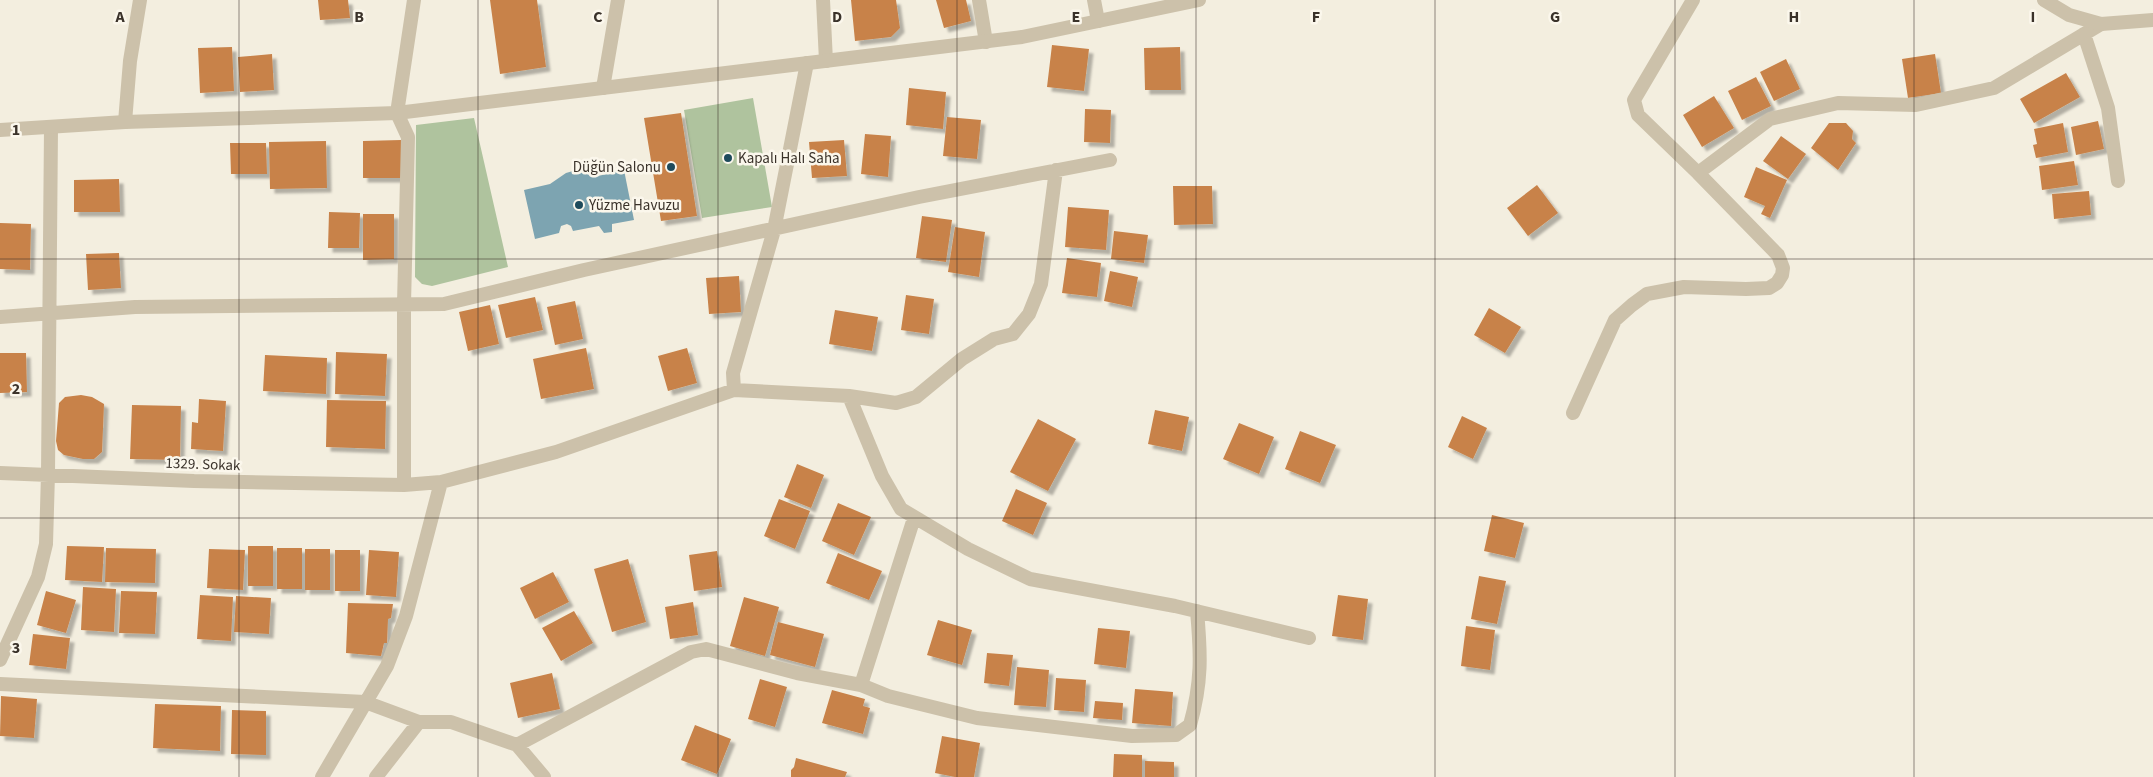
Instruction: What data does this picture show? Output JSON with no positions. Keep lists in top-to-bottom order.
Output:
{
  "streets": {
    "street": ["1329. Sokak"]
  },
  "places": ["Kapalı Halı Saha", "Düğün Salonu", "Yüzme Havuzu"],
  "grid": {
    "columns": [
      "A",
      "B",
      "C",
      "D",
      "E",
      "F",
      "G",
      "H",
      "I"
    ],
    "rows": ["1", "2", "3"]
  }
}
